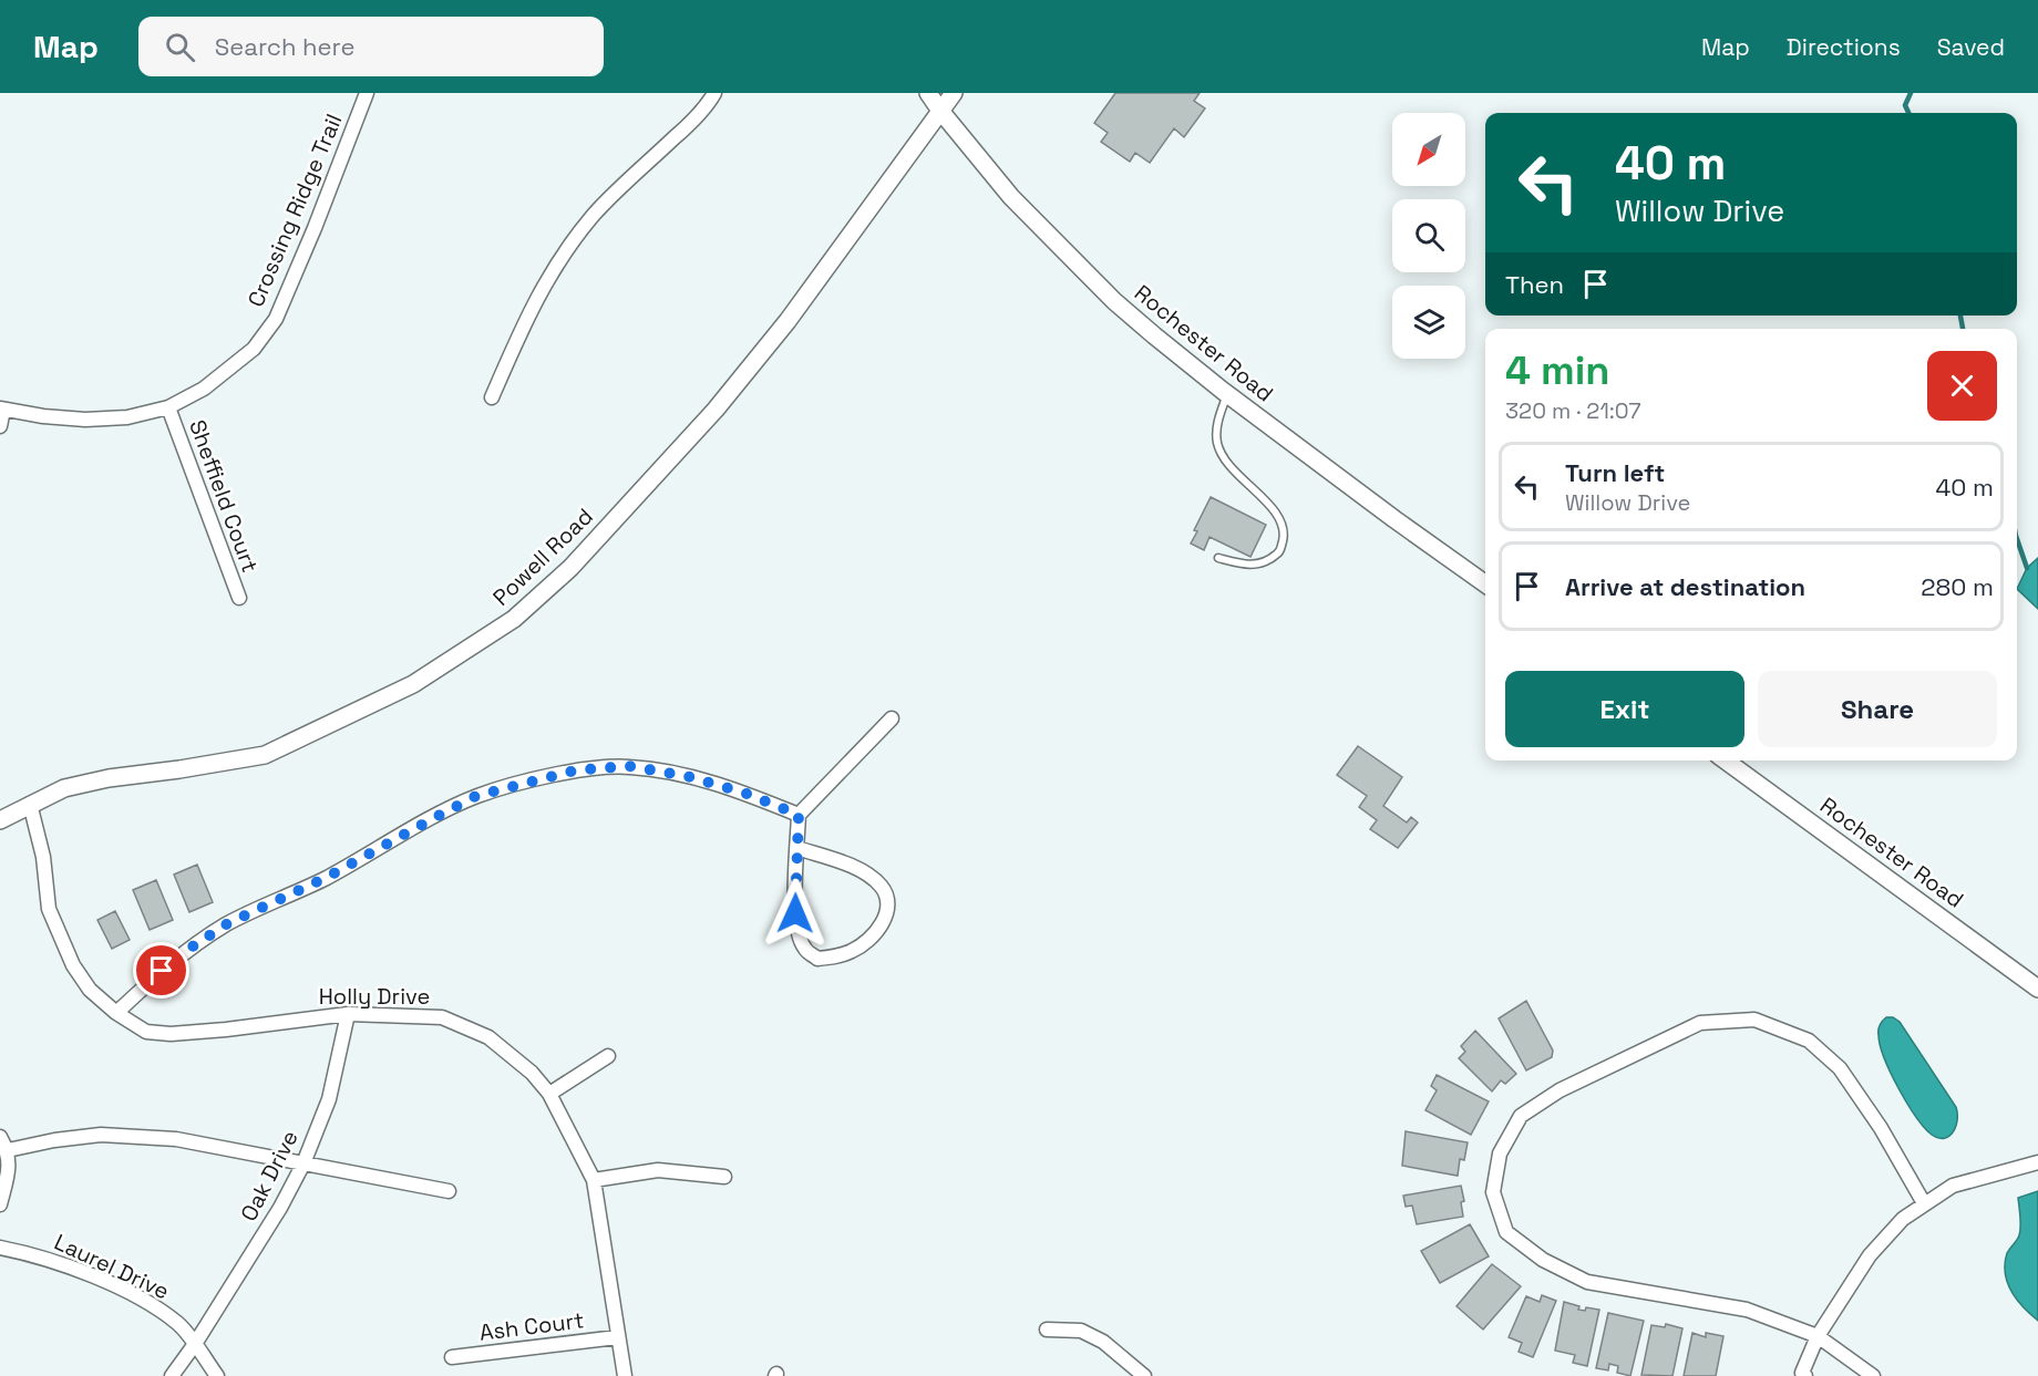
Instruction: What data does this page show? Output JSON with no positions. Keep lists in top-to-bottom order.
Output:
{
  "streets": {
    "street": [
      "Crossing Ridge Trail",
      "Rochester Road",
      "Sheffield Court",
      "Powell Road",
      "Holly Drive",
      "Oak Drive",
      "Laurel Drive",
      "Ash Court"
    ]
  },
  "crossings": [
    ["Crossing Ridge Trail", "Sheffield Court"],
    ["Rochester Road", "Powell Road"],
    ["Powell Road", "Holly Drive"],
    ["Holly Drive", "Oak Drive"],
    ["Holly Drive", "Ash Court"],
    ["Oak Drive", "Laurel Drive"]
  ],
  "north": "bottom left",
  "page": {
    "header": "Map",
    "search": "Search here",
    "nav": ["Map", "Directions", "Saved"],
    "turn": ["40 m", "Willow Drive"],
    "then": "Then",
    "heading": ["4 min", "320 m · 21:07"],
    "list": [
      {
        "name": "Turn left",
        "note": "Willow Drive",
        "value": "40 m"
      },
      {
        "name": "Arrive at destination",
        "value": "280 m"
      }
    ],
    "buttons": ["Exit", "Share"]
  }
}
